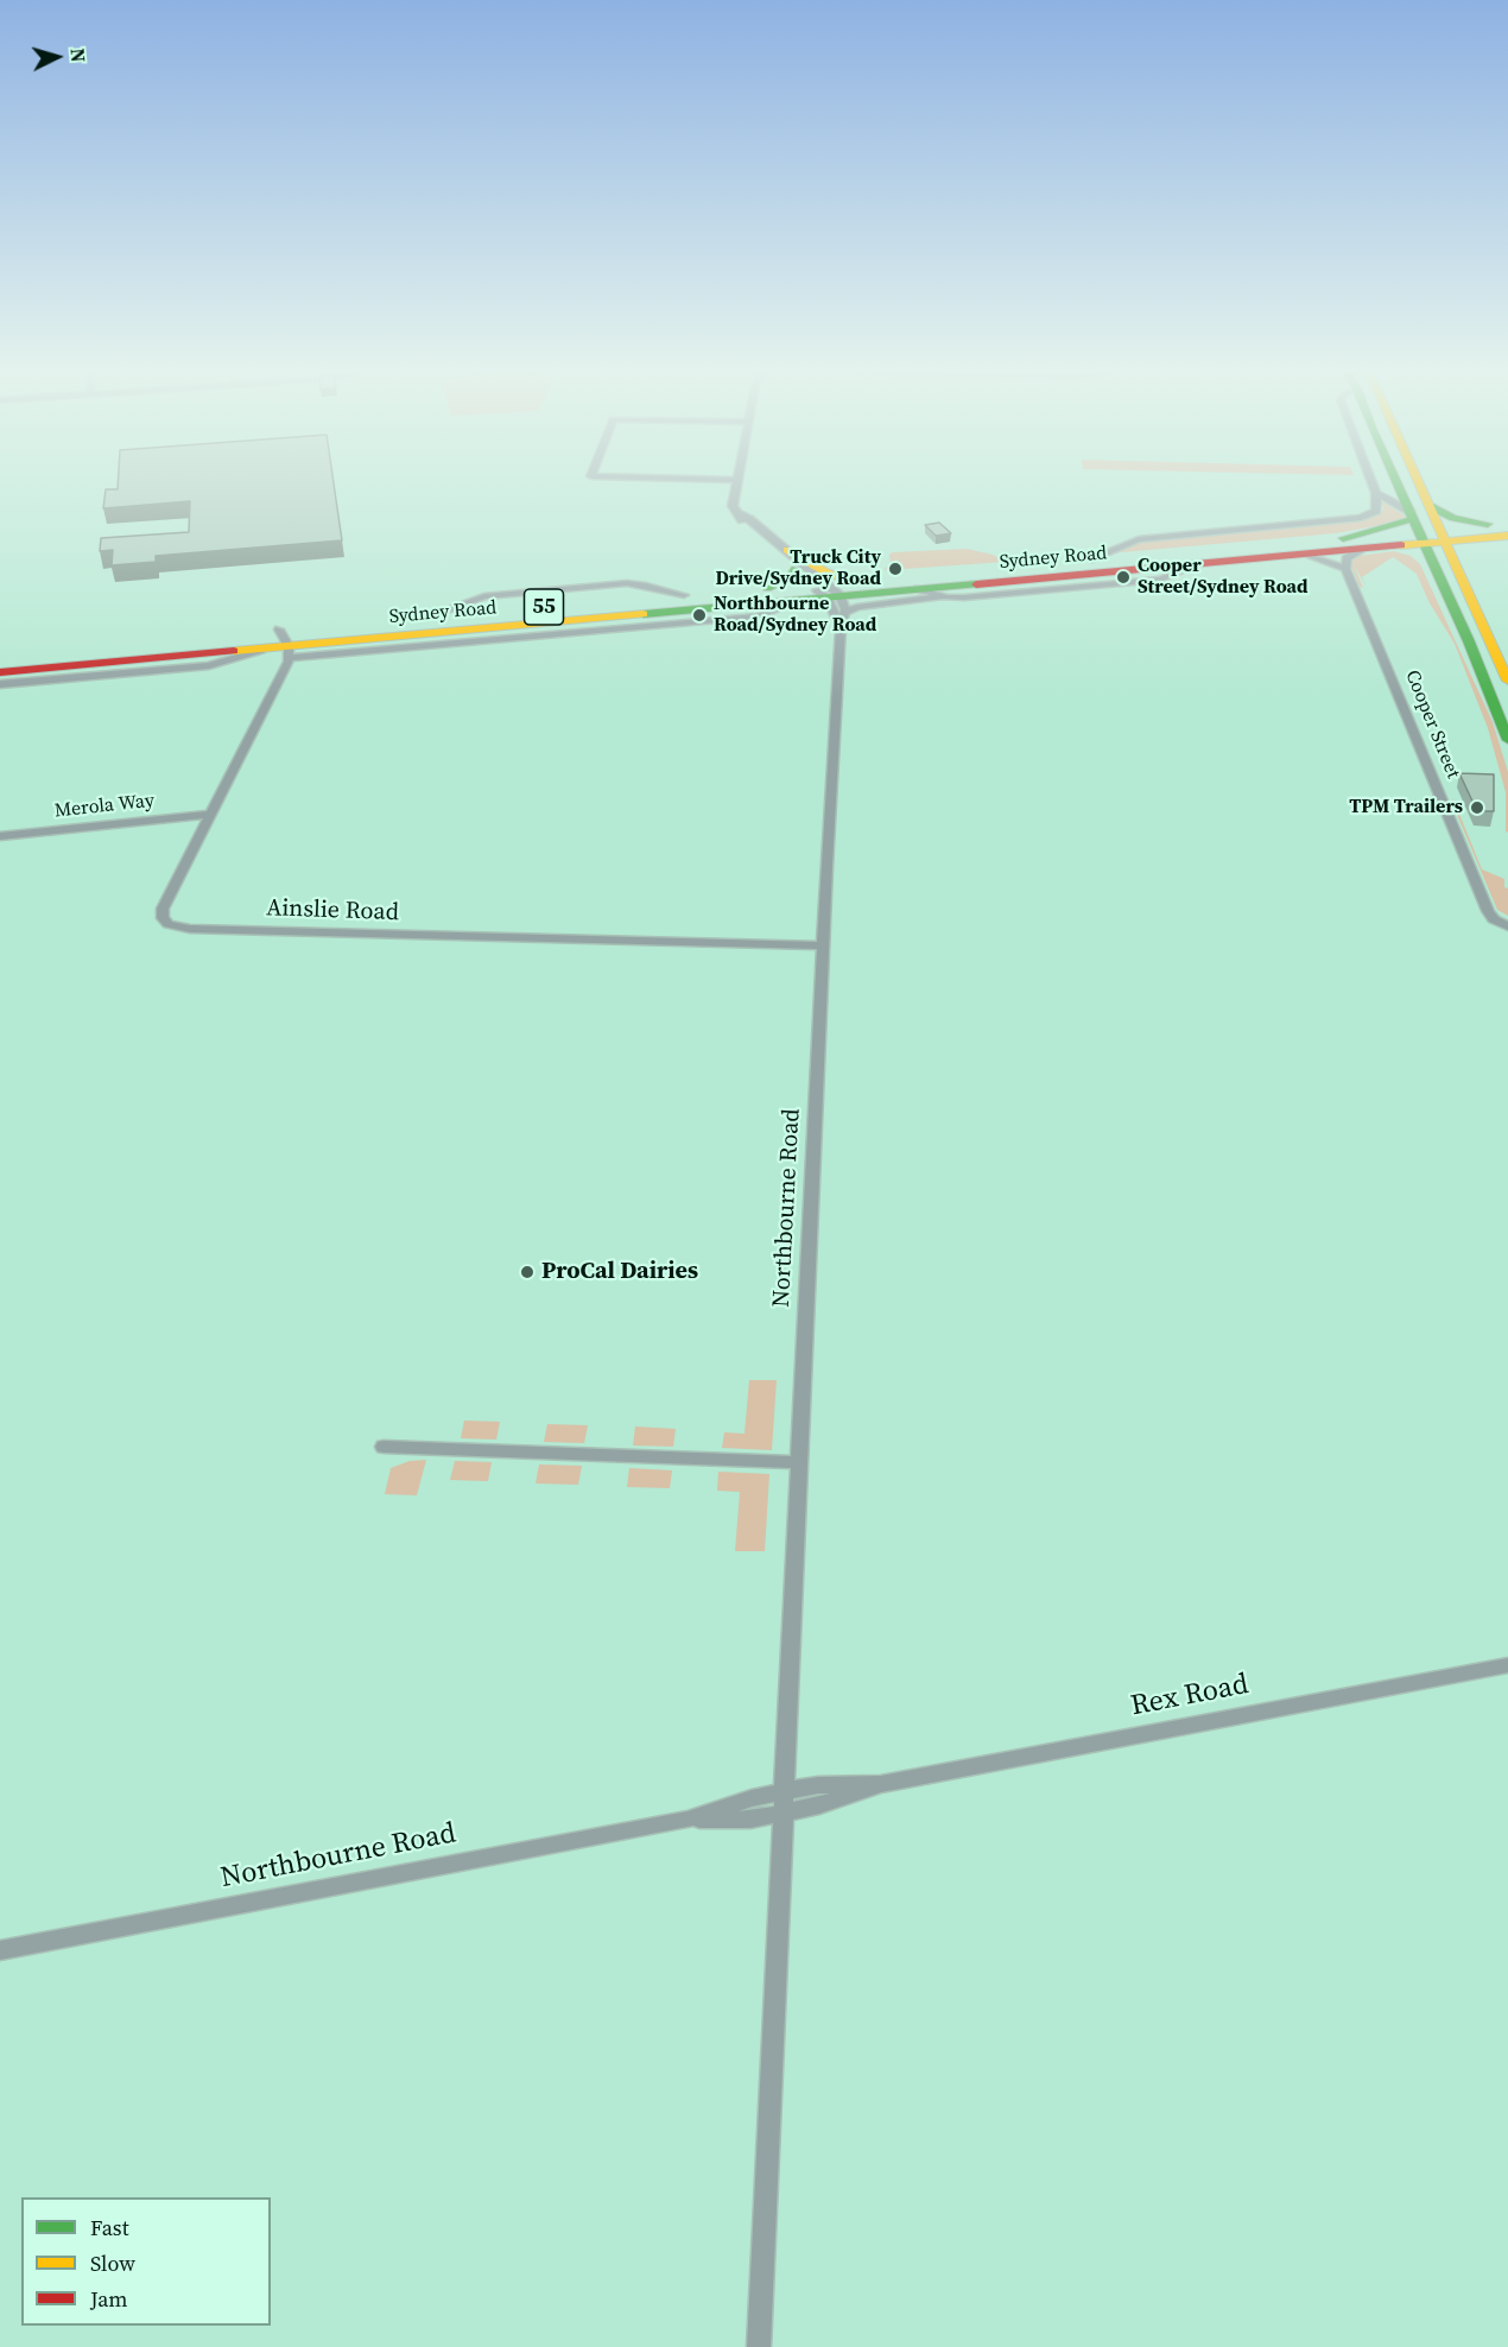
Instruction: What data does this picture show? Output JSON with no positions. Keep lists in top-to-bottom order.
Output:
{
  "streets": {
    "main road": ["Sydney Road", "55"],
    "street": [
      "Cooper Street",
      "Merola Way",
      "Ainslie Road",
      "Northbourne Road",
      "Rex Road"
    ]
  },
  "crossings": [
    ["Sydney Road", "55"],
    ["Sydney Road", "Ainslie Road"],
    ["Sydney Road", "Northbourne Road"],
    ["Merola Way", "Ainslie Road"],
    ["Ainslie Road", "Northbourne Road"],
    ["Northbourne Road", "Rex Road"]
  ],
  "places": [
    "Truck City Drive/Sydney Road",
    "Cooper Street/Sydney Road",
    "Northbourne Road/Sydney Road",
    "TPM Trailers",
    "ProCal Dairies"
  ],
  "legend": ["Fast", "Slow", "Jam"],
  "north": "right"
}
